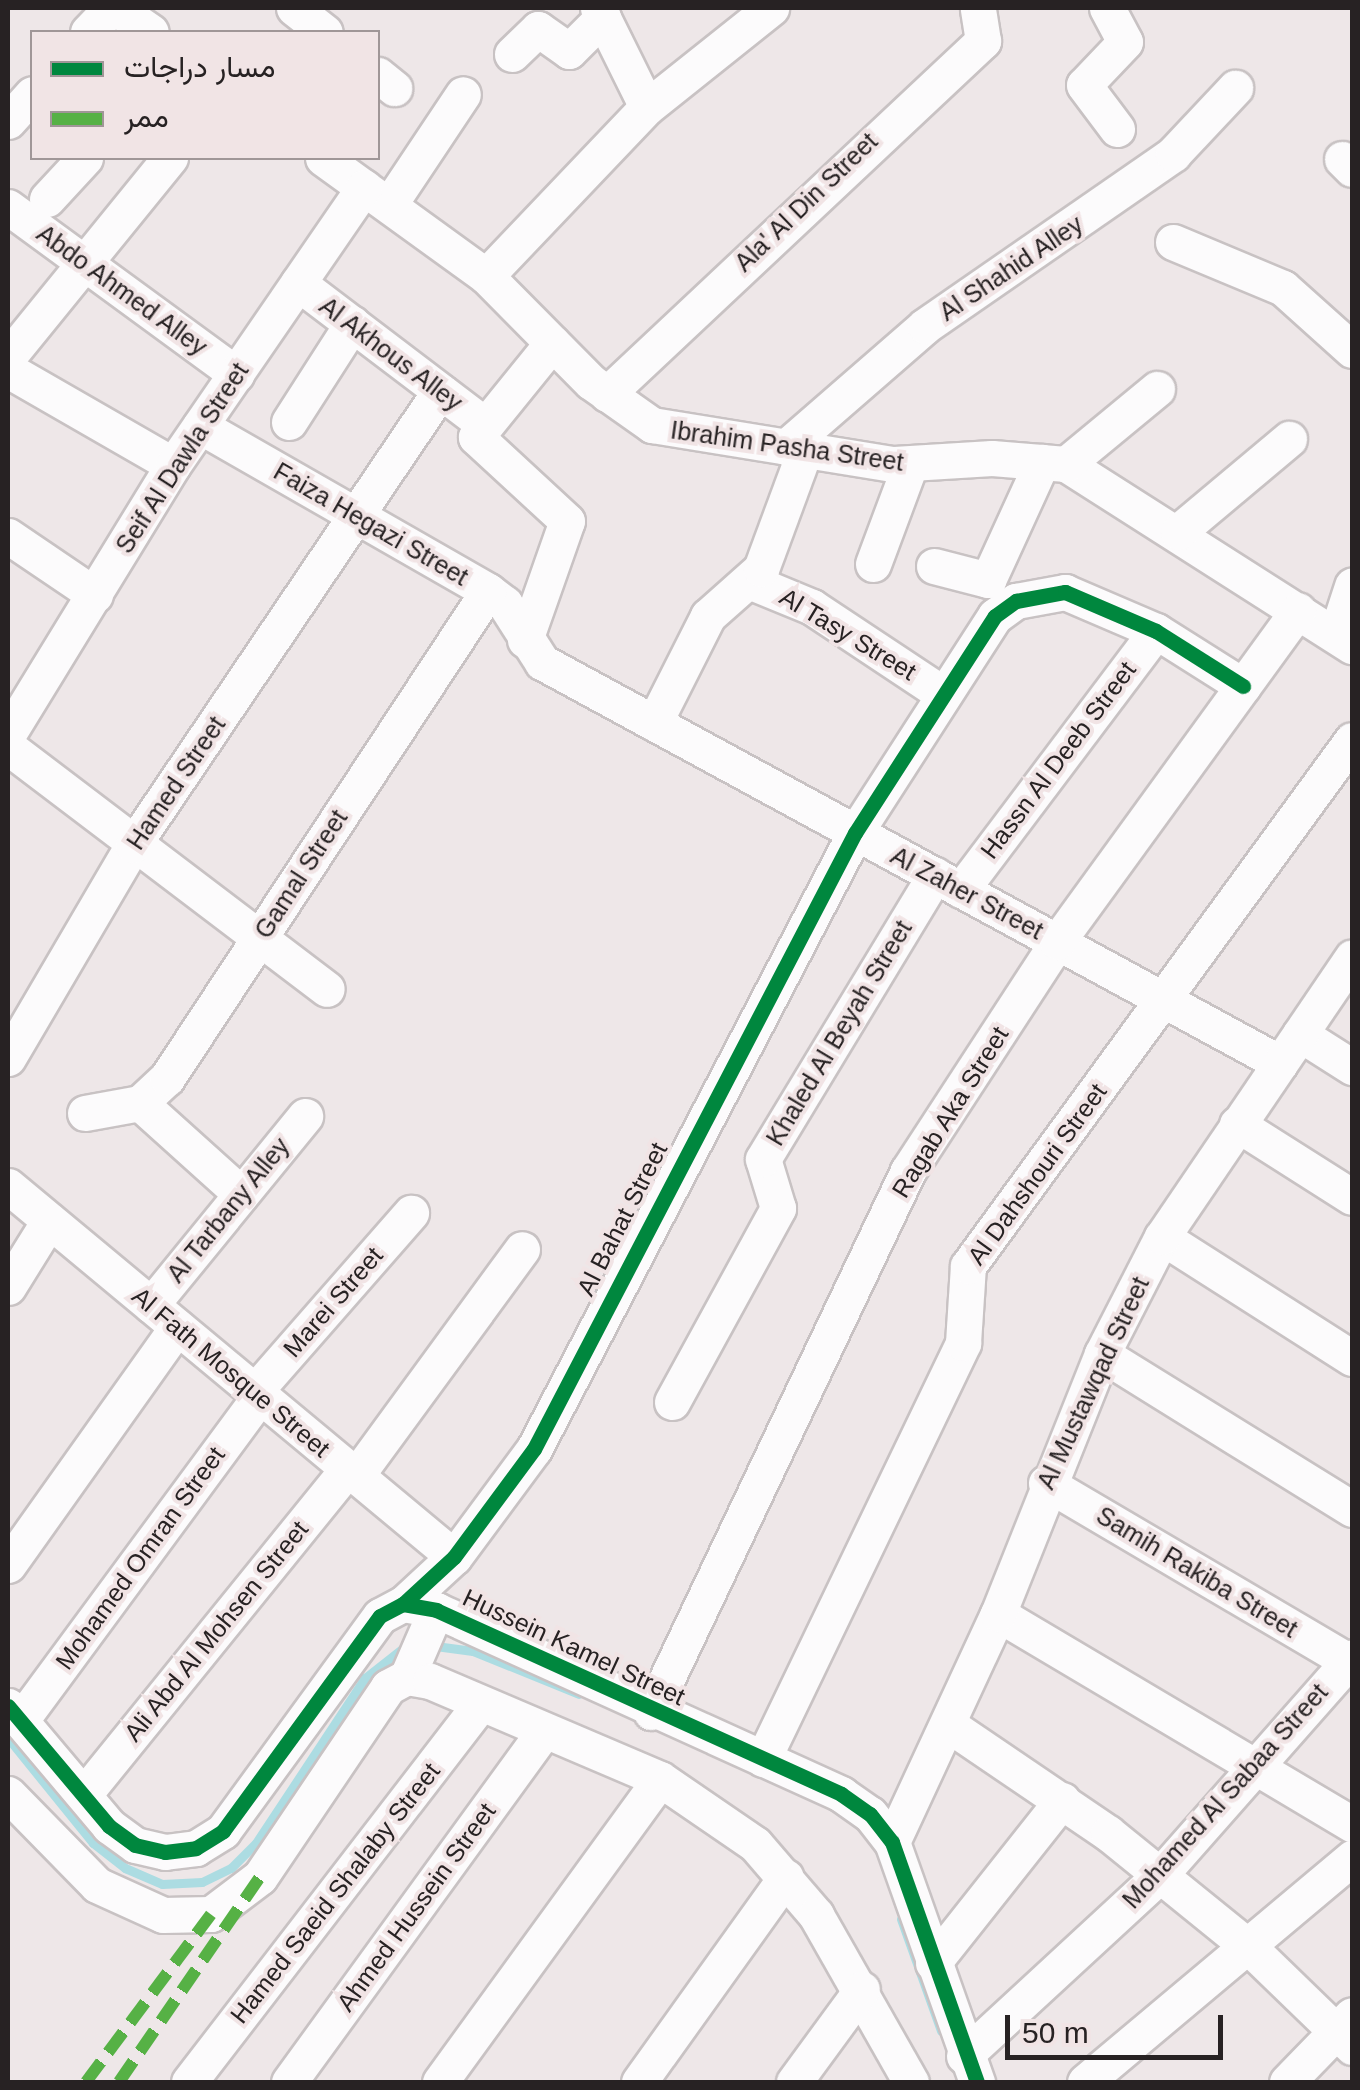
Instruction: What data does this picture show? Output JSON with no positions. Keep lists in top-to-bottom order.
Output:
{
  "streets": {
    "street": [
      "Ala' Al Din Street",
      "Al Shahid Alley",
      "Abdo Ahmed Alley",
      "Al Akhous Alley",
      "Ibrahim Pasha Street",
      "Seif Al Dawla Street",
      "Faiza Hegazi Street",
      "Al Tasy Street",
      "Hassn Al Deeb Street",
      "Hamed Street",
      "Gamal Street",
      "Al Zaher Street",
      "Khaled Al Beyah Street",
      "Ragab Aka Street",
      "Al Dahshouri Street",
      "Al Tarbany Alley",
      "Al Bahat Street",
      "Marei Street",
      "Al Fath Mosque Street",
      "Al Mustawqad Street",
      "Mohamed Omran Street",
      "Samih Rakiba Street",
      "Ali Abd Al Mohsen Street",
      "Hussein Kamel Street",
      "Mohamed Al Sabaa Street",
      "Hamed Saeid Shalaby Street",
      "Ahmed Hussein Street"
    ]
  },
  "crossings": [
    ["Ala' Al Din Street", "Ibrahim Pasha Street"],
    ["Al Shahid Alley", "Ibrahim Pasha Street"],
    ["Abdo Ahmed Alley", "Seif Al Dawla Street"],
    ["Al Akhous Alley", "Seif Al Dawla Street"],
    ["Al Akhous Alley", "Hamed Street"],
    ["Ibrahim Pasha Street", "Seif Al Dawla Street"],
    ["Seif Al Dawla Street", "Faiza Hegazi Street"],
    ["Faiza Hegazi Street", "Hamed Street"],
    ["Faiza Hegazi Street", "Gamal Street"],
    ["Faiza Hegazi Street", "Al Zaher Street"],
    ["Al Tasy Street", "Al Bahat Street"],
    ["Hassn Al Deeb Street", "Al Zaher Street"],
    ["Hassn Al Deeb Street", "Khaled Al Beyah Street"],
    ["Hassn Al Deeb Street", "Al Bahat Street"],
    ["Al Zaher Street", "Khaled Al Beyah Street"],
    ["Al Zaher Street", "Ragab Aka Street"],
    ["Al Zaher Street", "Al Dahshouri Street"],
    ["Al Zaher Street", "Al Bahat Street"],
    ["Al Zaher Street", "Al Mustawqad Street"],
    ["Ragab Aka Street", "Al Bahat Street"],
    ["Ragab Aka Street", "Hussein Kamel Street"],
    ["Al Dahshouri Street", "Hussein Kamel Street"],
    ["Al Tarbany Alley", "Al Fath Mosque Street"],
    ["Al Bahat Street", "Al Fath Mosque Street"],
    ["Al Bahat Street", "Hussein Kamel Street"],
    ["Marei Street", "Al Fath Mosque Street"],
    ["Marei Street", "Mohamed Omran Street"],
    ["Al Fath Mosque Street", "Mohamed Omran Street"],
    ["Al Fath Mosque Street", "Ali Abd Al Mohsen Street"],
    ["Al Mustawqad Street", "Samih Rakiba Street"],
    ["Al Mustawqad Street", "Hussein Kamel Street"],
    ["Samih Rakiba Street", "Mohamed Al Sabaa Street"],
    ["Hussein Kamel Street", "Mohamed Al Sabaa Street"]
  ],
  "legend": ["مسار دراجات", "ممر"],
  "scale_bar": "50 m"
}
